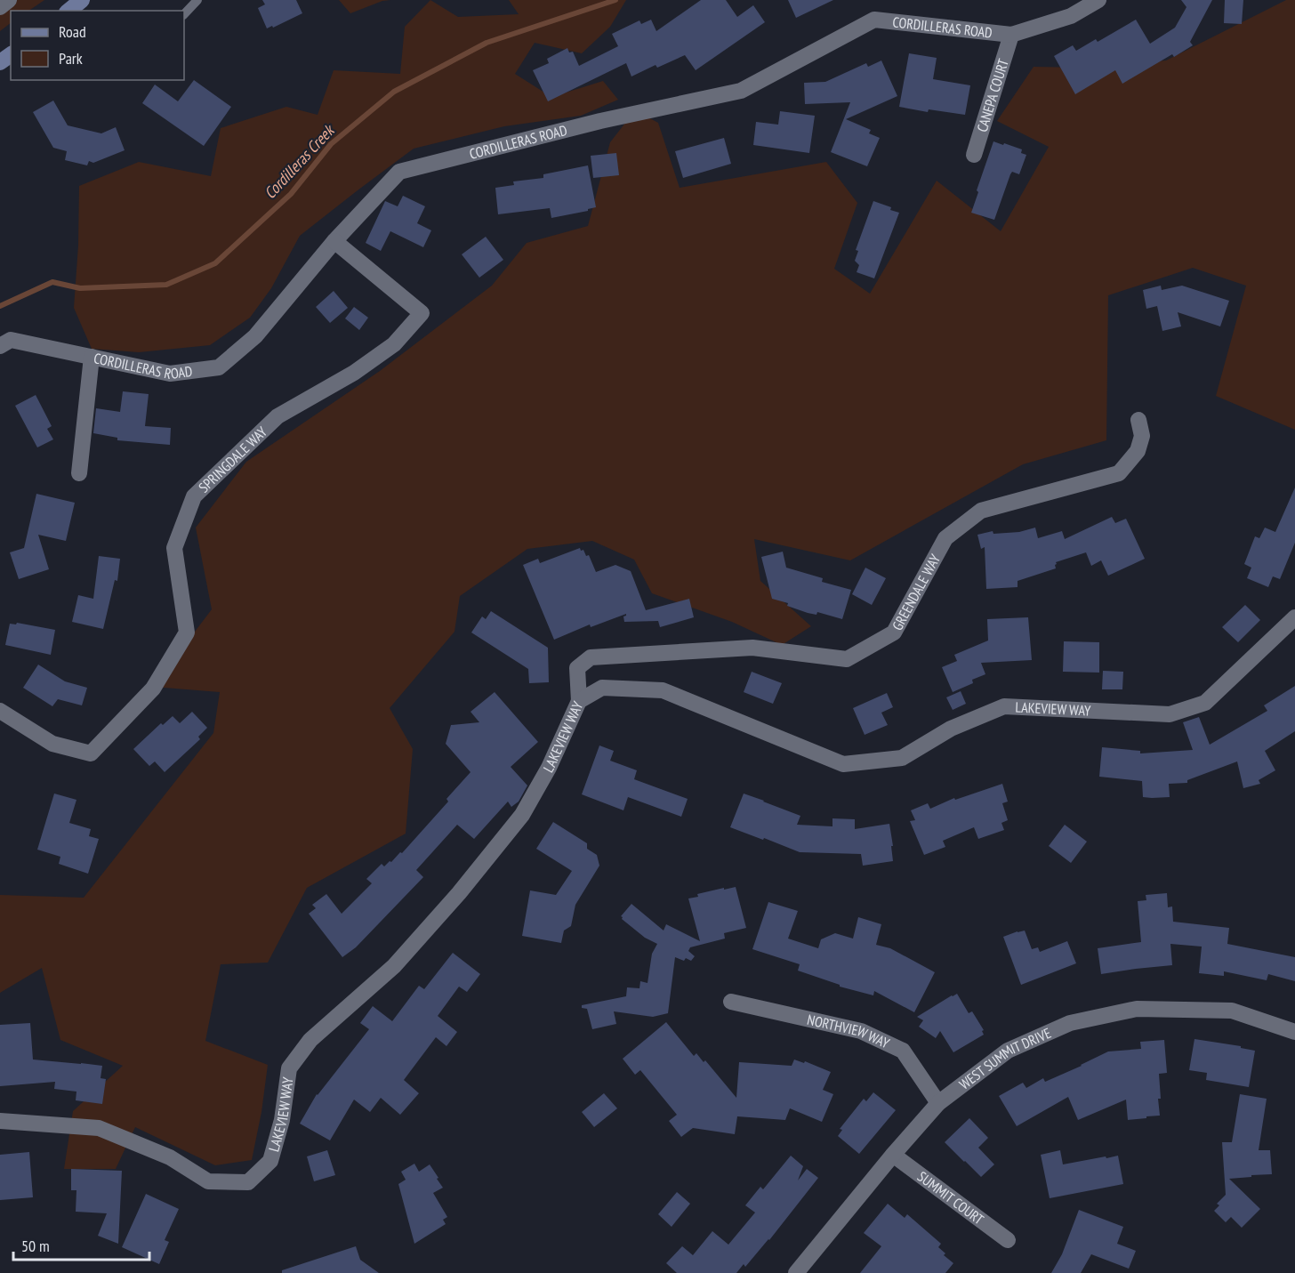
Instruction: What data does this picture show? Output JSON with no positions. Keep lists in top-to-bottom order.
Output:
{
  "streets": {
    "street": [
      "CORDILLERAS ROAD",
      "CANEPA COURT",
      "SPRINGDALE WAY",
      "GREENDALE WAY",
      "LAKEVIEW WAY",
      "NORTHVIEW WAY",
      "WEST SUMMIT DRIVE",
      "SUMMIT COURT"
    ]
  },
  "crossings": [
    ["CORDILLERAS ROAD", "CANEPA COURT"],
    ["CORDILLERAS ROAD", "SPRINGDALE WAY"],
    ["GREENDALE WAY", "LAKEVIEW WAY"],
    ["NORTHVIEW WAY", "WEST SUMMIT DRIVE"],
    ["WEST SUMMIT DRIVE", "SUMMIT COURT"]
  ],
  "water": ["Cordilleras Creek"],
  "legend": ["Road", "Park"],
  "scale_bar": "50 m"
}
